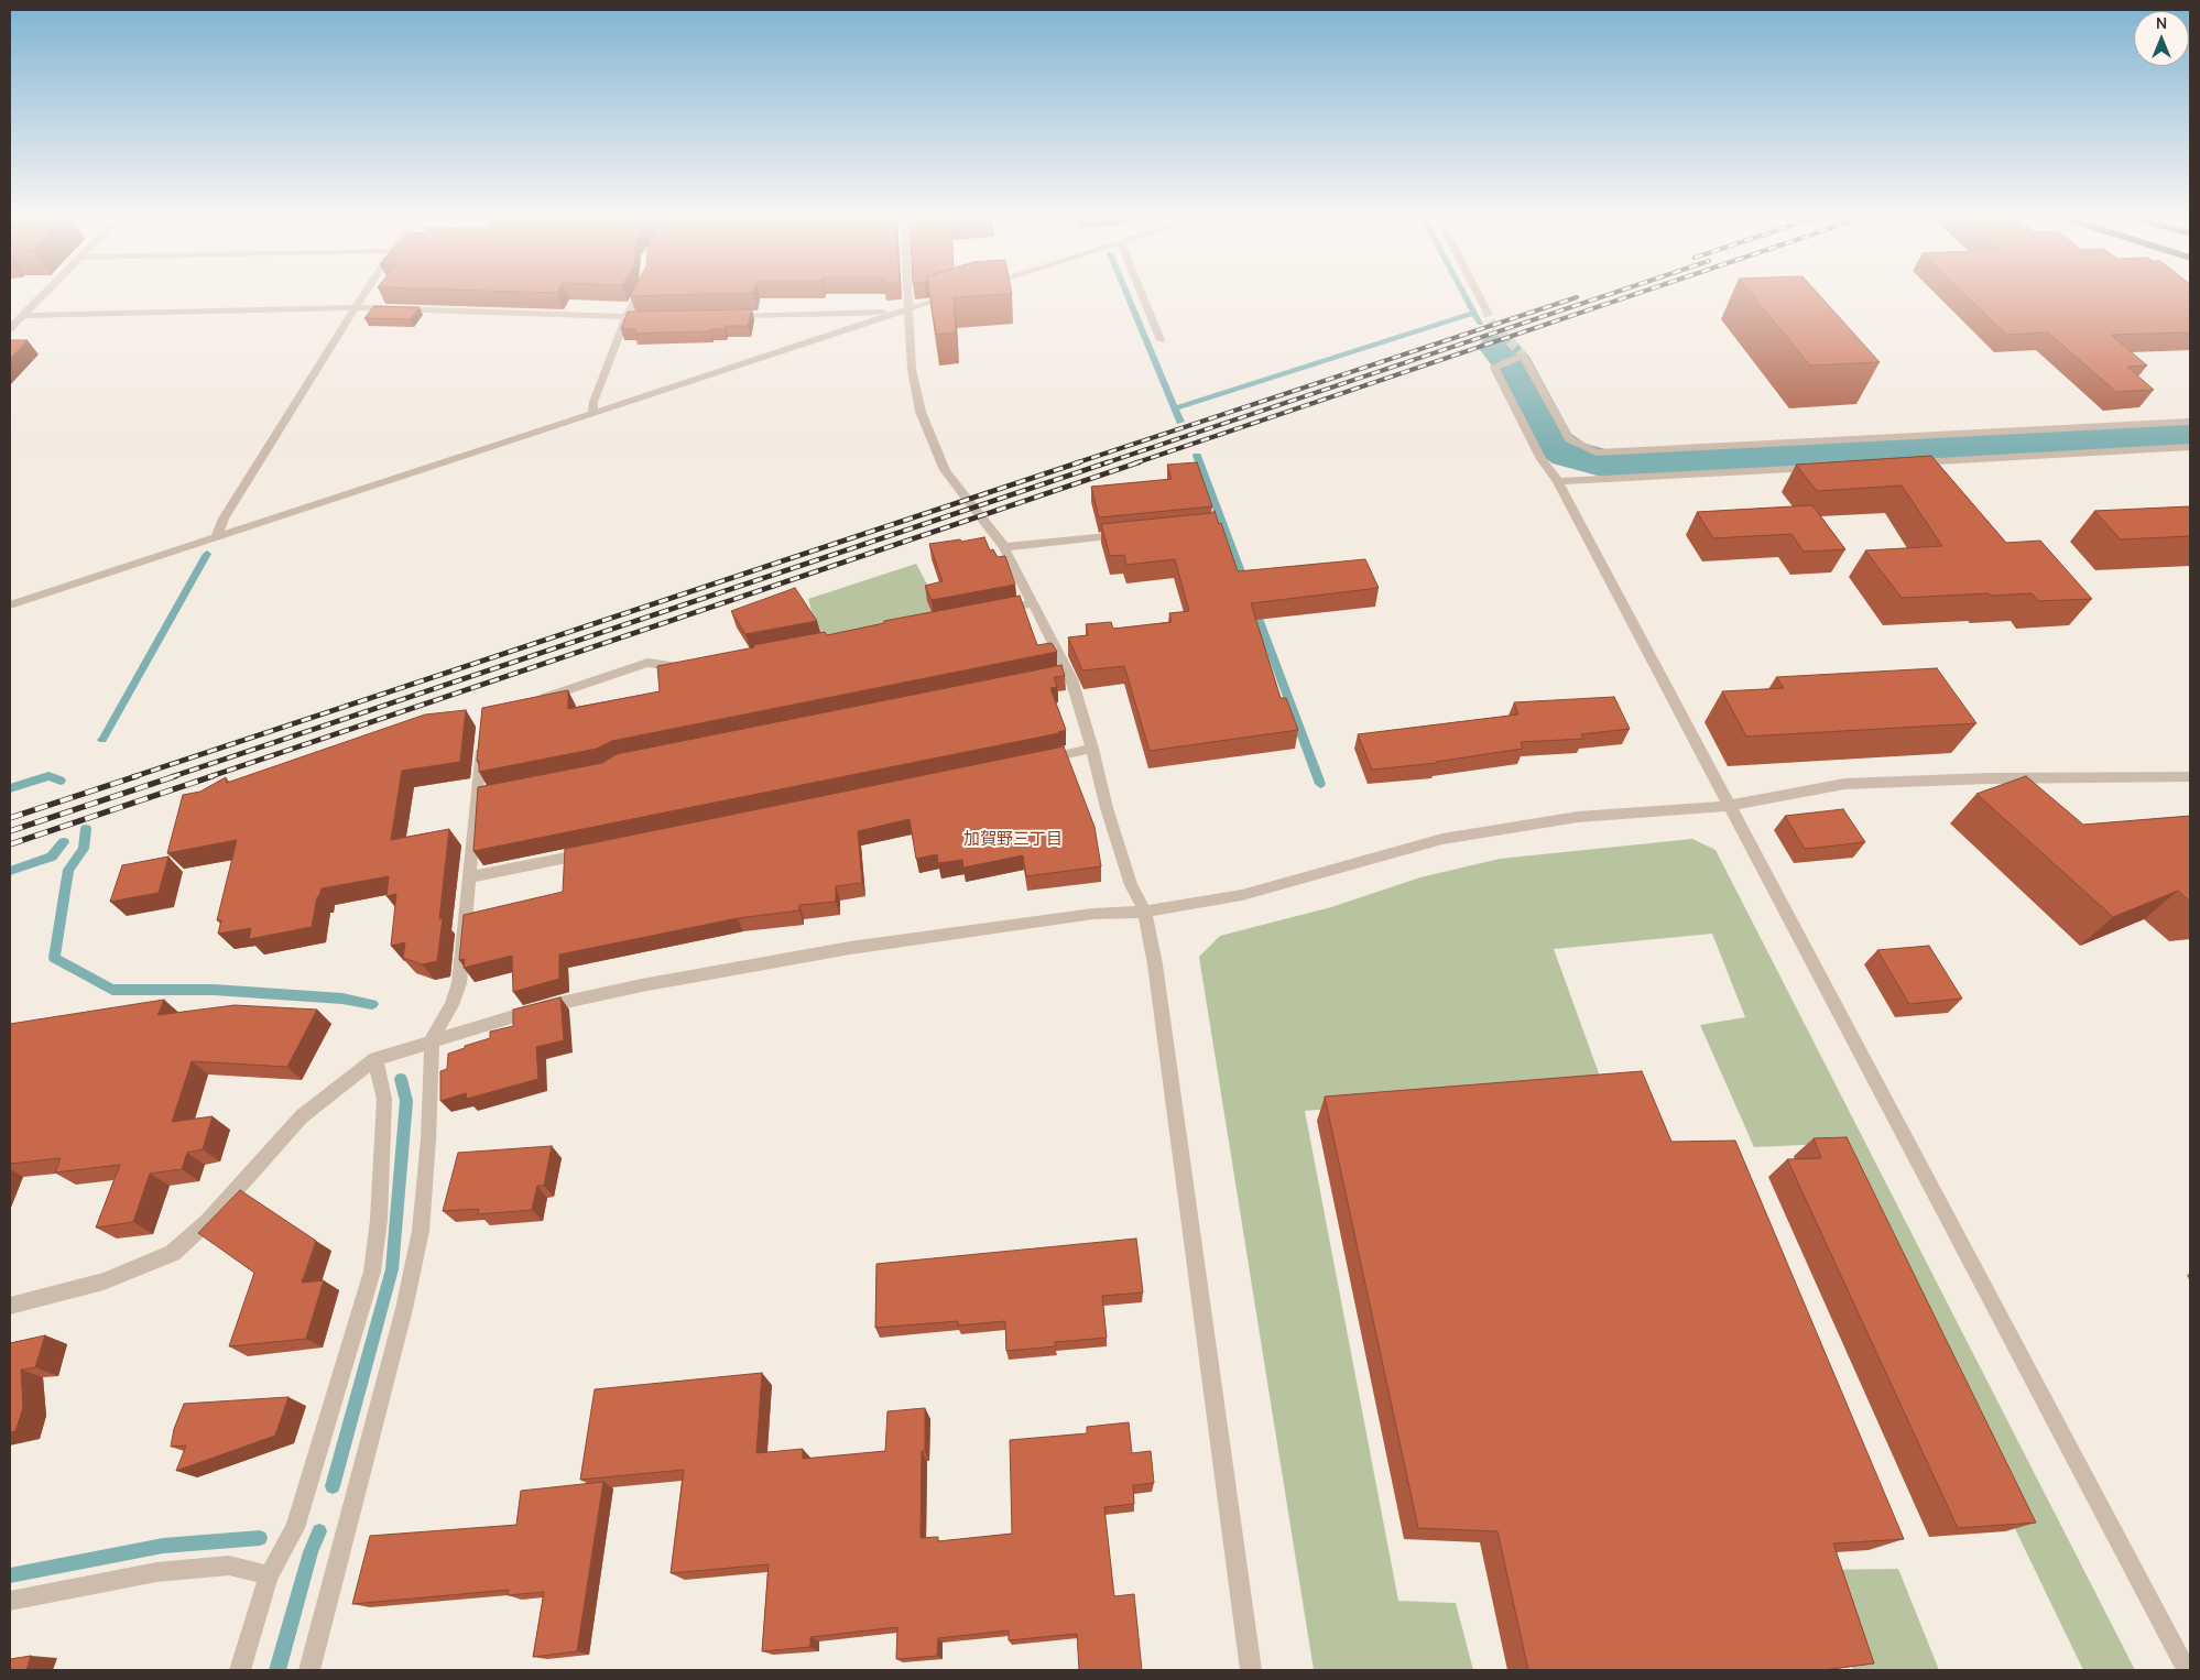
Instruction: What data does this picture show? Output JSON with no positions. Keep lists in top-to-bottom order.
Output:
{
  "districts": ["加賀野三丁目"],
  "north": "top"
}
